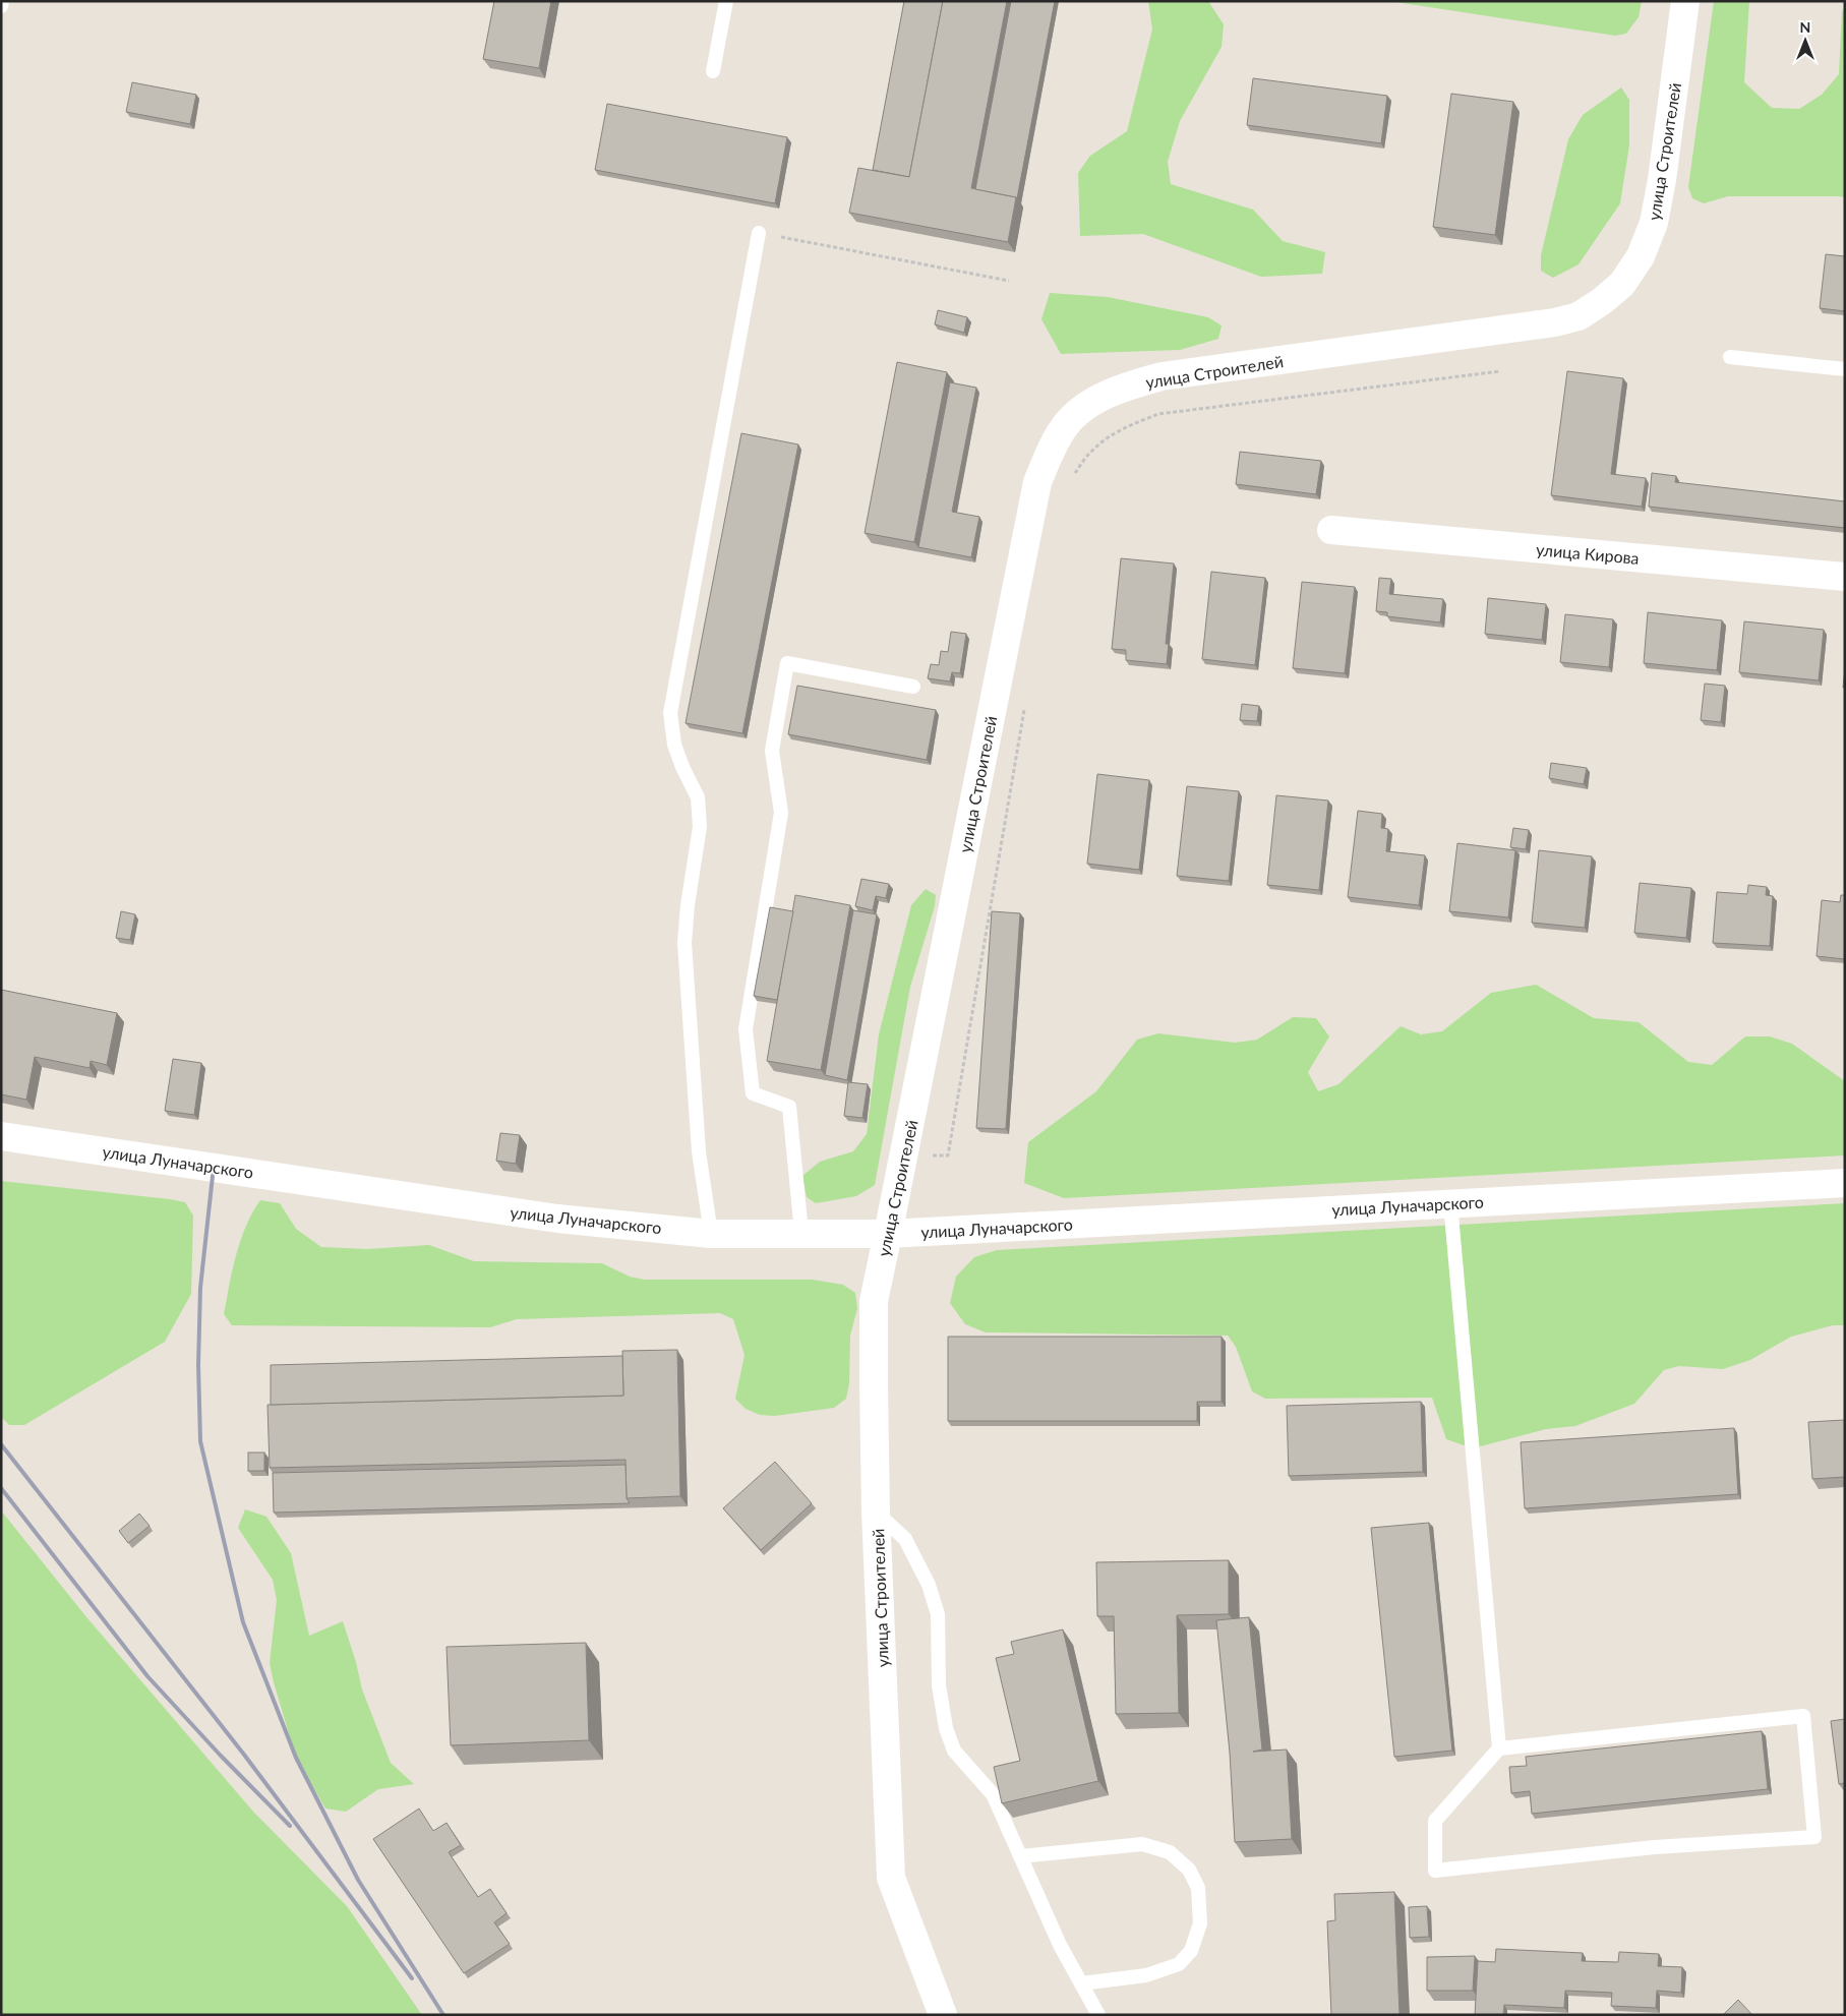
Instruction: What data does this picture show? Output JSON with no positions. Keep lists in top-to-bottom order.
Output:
{
  "streets": {
    "main road": ["улица Строителей", "улица Кирова", "улица Луначарского"]
  },
  "crossings": [
    ["улица Строителей", "улица Луначарского"]
  ],
  "north": "top"
}
